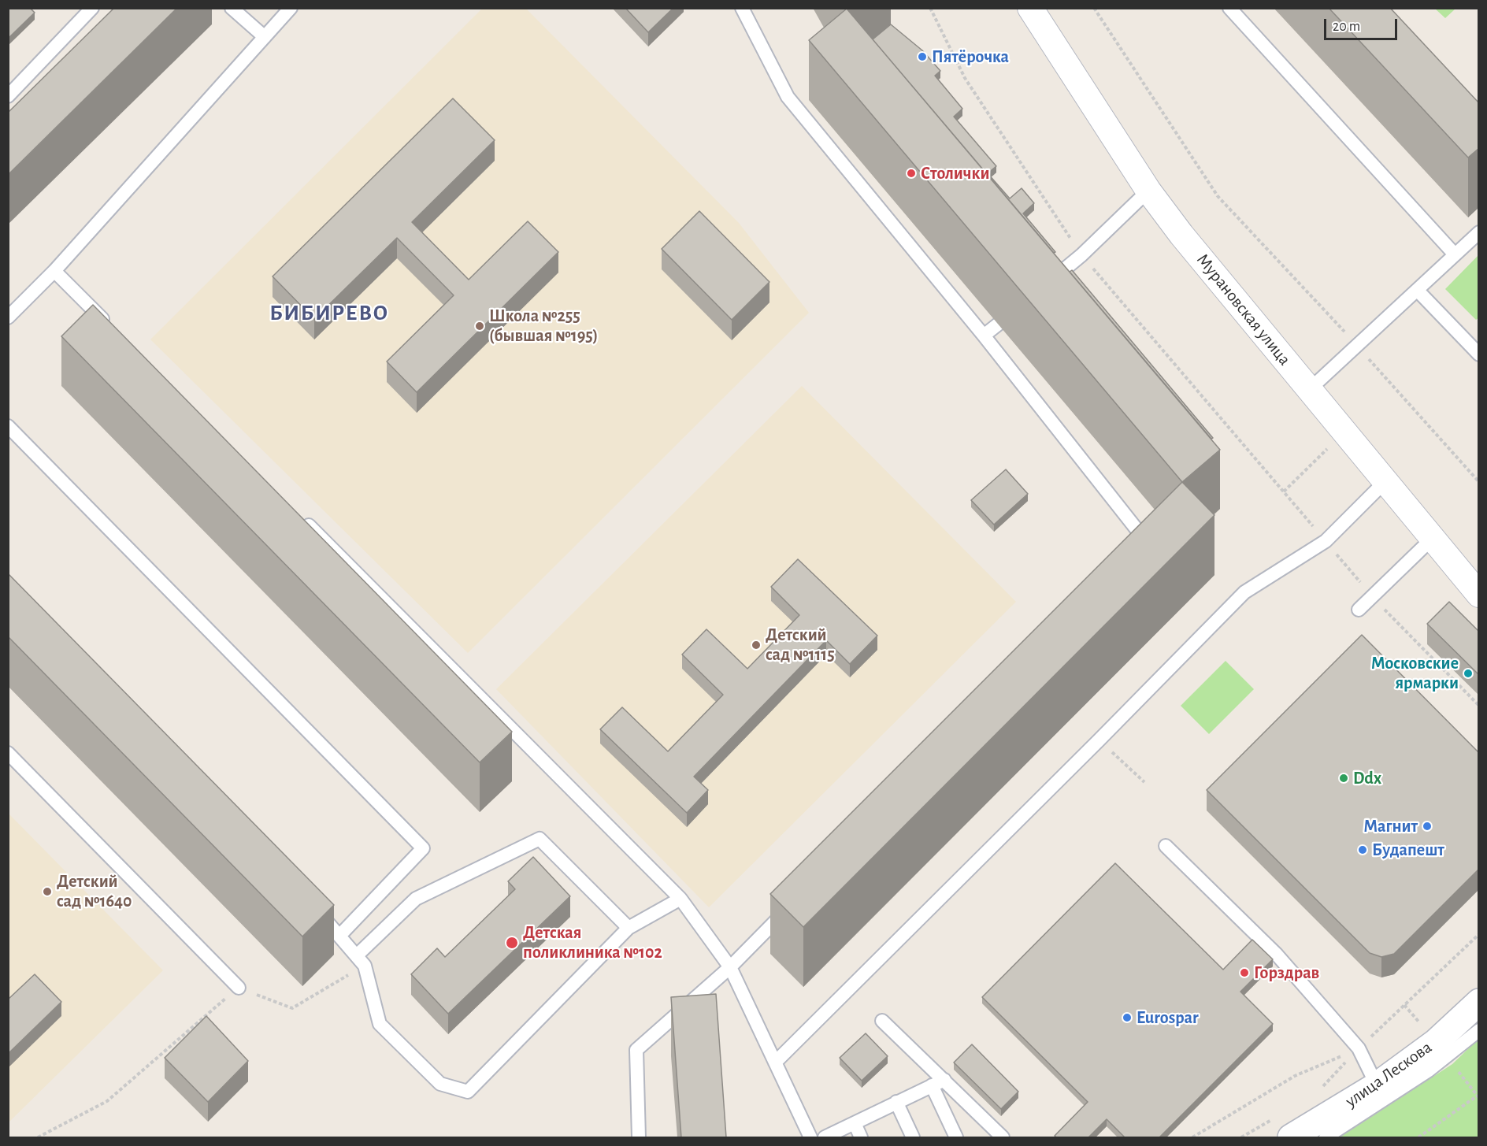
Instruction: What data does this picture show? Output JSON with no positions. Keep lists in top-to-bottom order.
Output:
{
  "streets": {
    "main road": ["улица Лескова"],
    "street": ["Мурановская улица"]
  },
  "districts": ["БИБИРЕВО"],
  "places": [
    "Пятёрочка",
    "Столички",
    "Школа №255 (бывшая №195)",
    "Детский сад №1115",
    "Московские ярмарки",
    "Ddx",
    "Магнит",
    "Будапешт",
    "Детский сад №1640",
    "Детская поликлиника №102",
    "Горздрав",
    "Eurospar"
  ],
  "scale_bar": "20 m"
}
